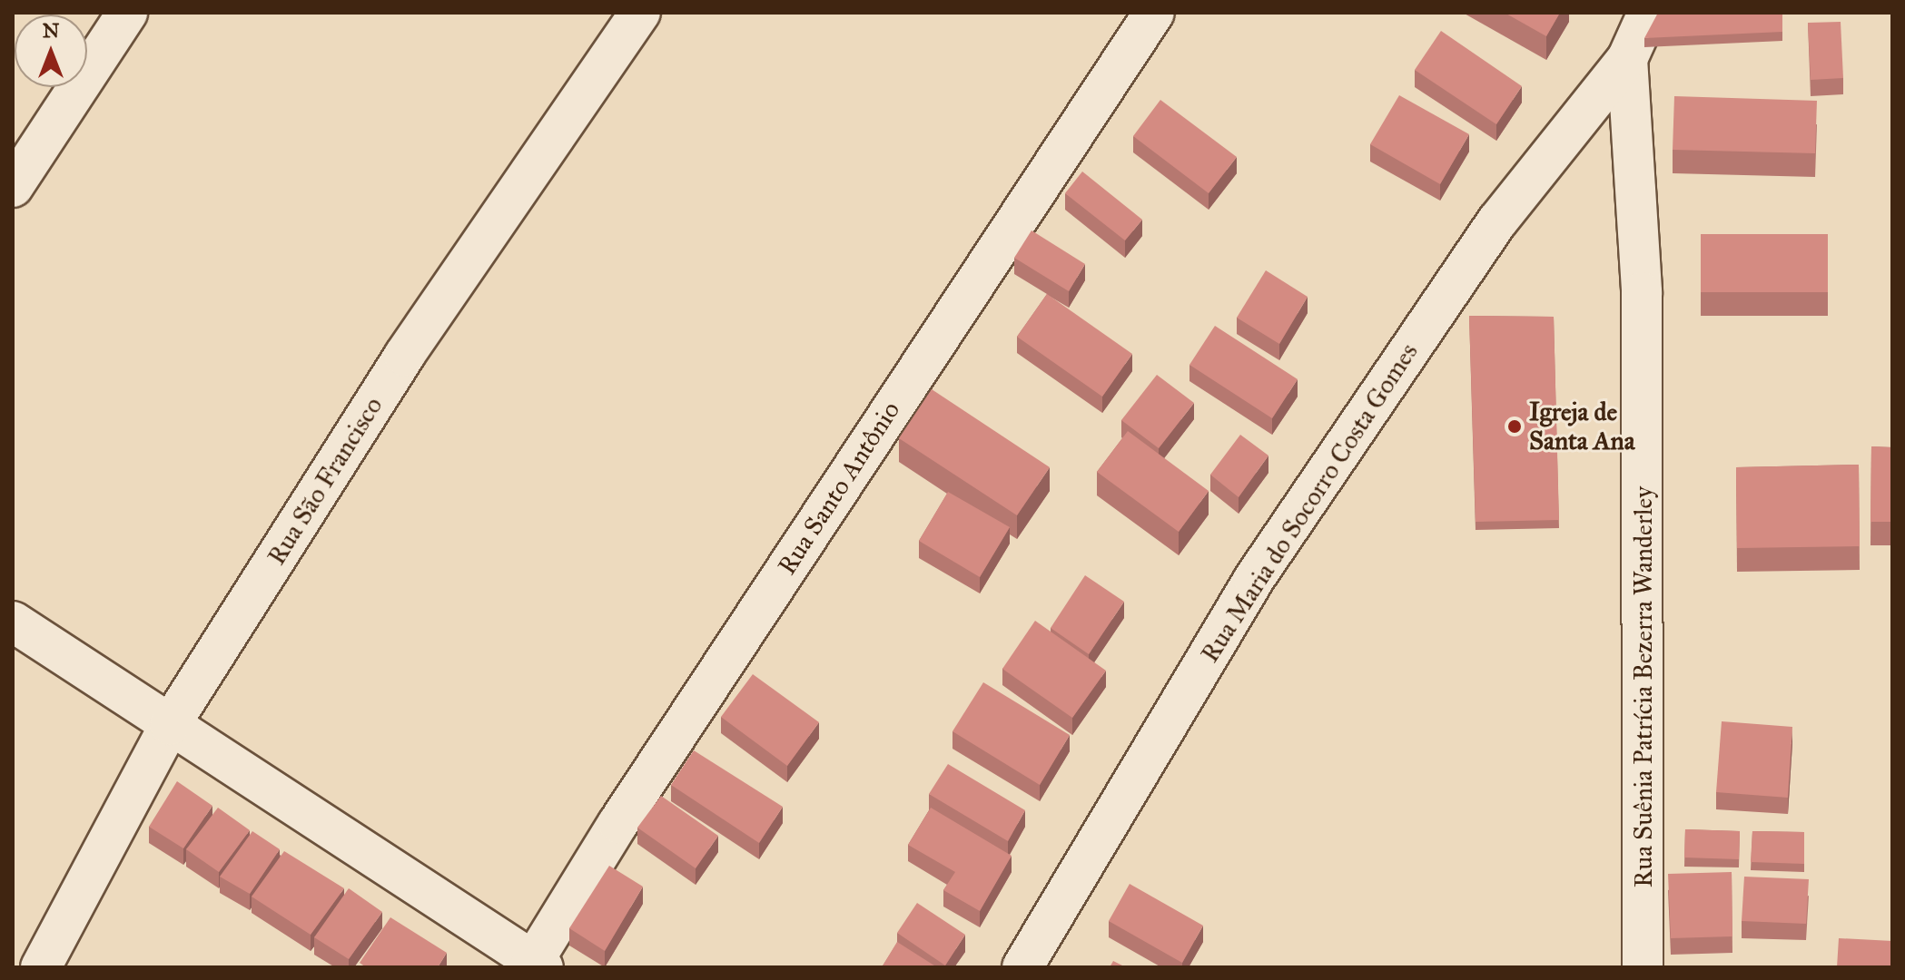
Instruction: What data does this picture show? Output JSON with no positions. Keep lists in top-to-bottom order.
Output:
{
  "streets": {
    "street": [
      "Rua São Francisco",
      "Rua Santo Antônio",
      "Rua Maria do Socorro Costa Gomes",
      "Rua Suênia Patrícia Bezerra Wanderley"
    ]
  },
  "crossings": [
    ["Rua Maria do Socorro Costa Gomes", "Rua Suênia Patrícia Bezerra Wanderley"]
  ],
  "places": ["Igreja de Santa Ana"],
  "north": "top"
}
